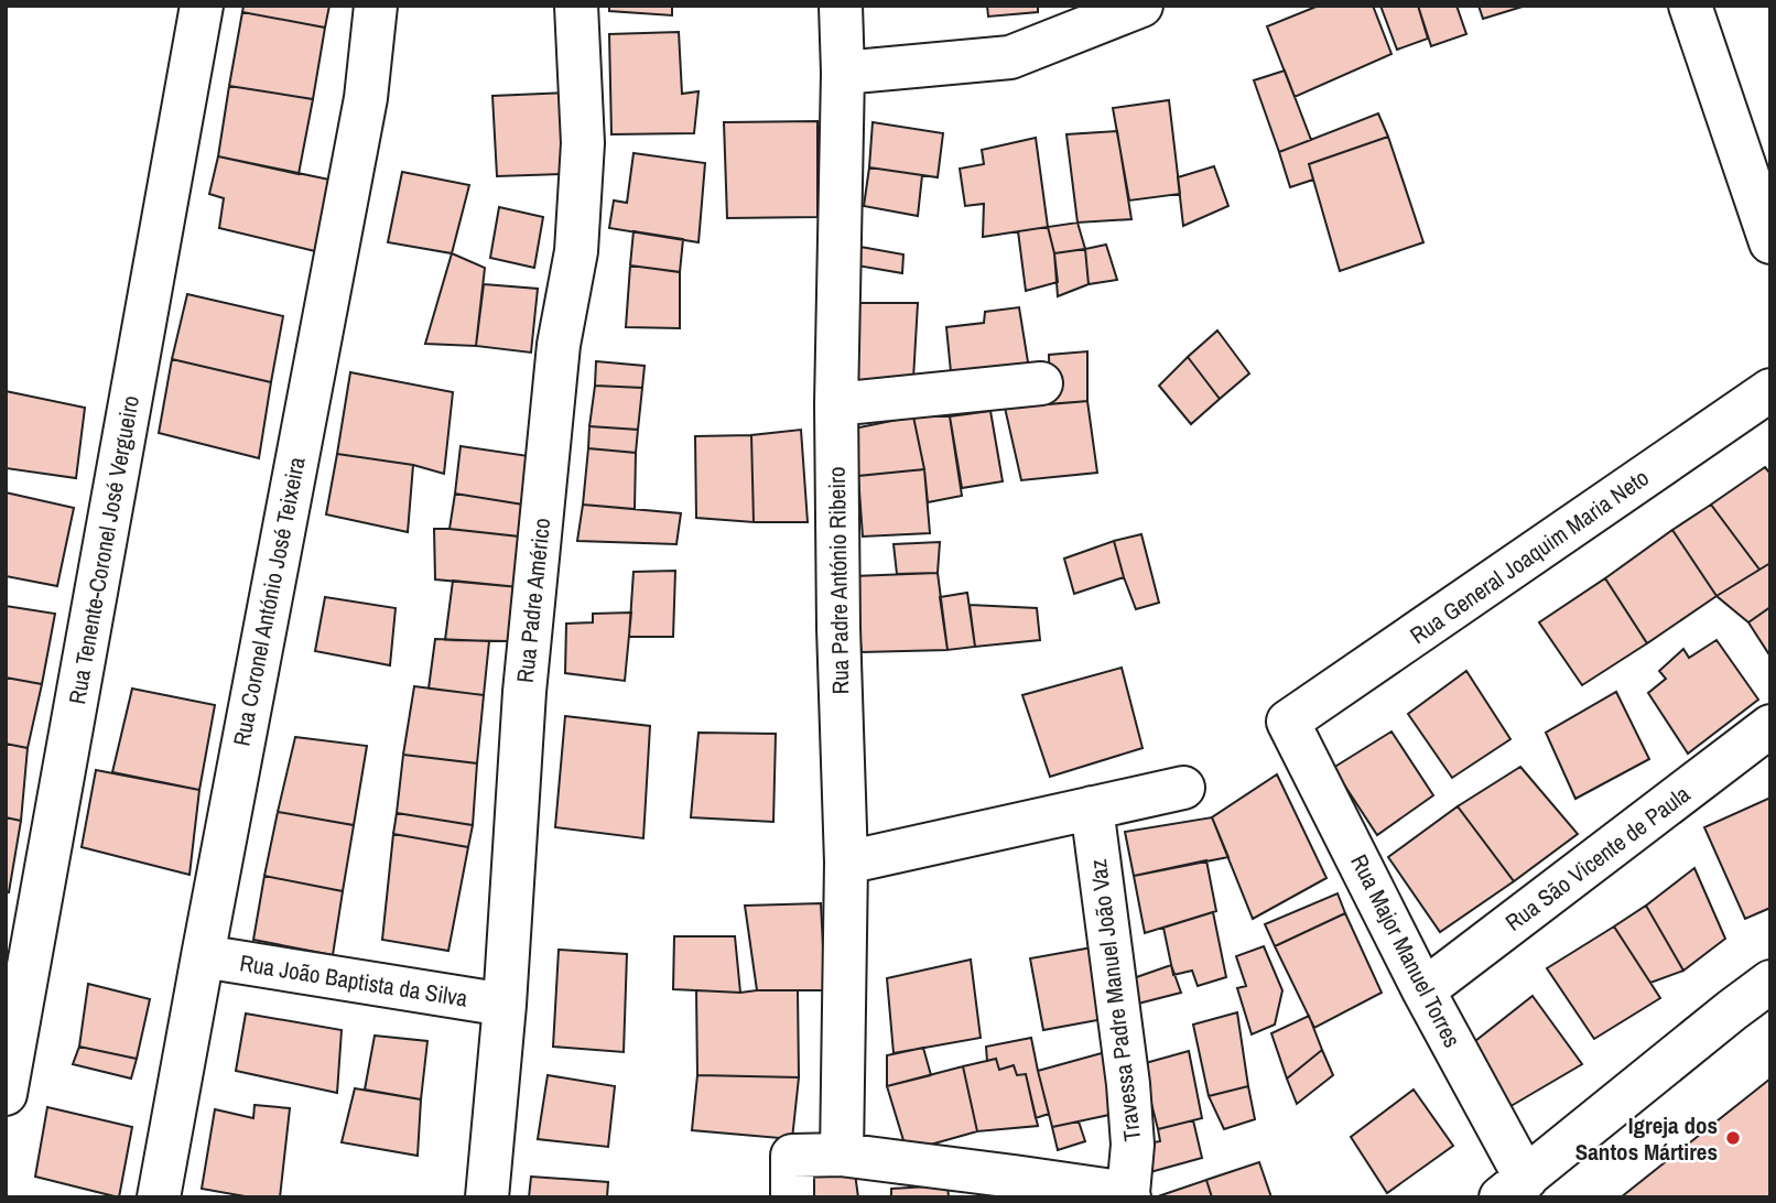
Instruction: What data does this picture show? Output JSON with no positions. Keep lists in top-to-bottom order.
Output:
{
  "streets": {
    "street": [
      "Rua Tenente-Coronel José Vergueiro",
      "Rua General Joaquim Maria Neto",
      "Rua Padre António Ribeiro",
      "Rua Padre Américo",
      "Rua Coronel António José Teixeira",
      "Rua São Vicente de Paula",
      "Rua Major Manuel Torres",
      "Rua João Baptista da Silva",
      "Travessa Padre Manuel João Vaz"
    ]
  },
  "crossings": [
    ["Rua General Joaquim Maria Neto", "Rua Major Manuel Torres"],
    ["Rua Padre Américo", "Rua João Baptista da Silva"],
    ["Rua Coronel António José Teixeira", "Rua João Baptista da Silva"],
    ["Rua São Vicente de Paula", "Rua Major Manuel Torres"]
  ],
  "places": ["Igreja dos Santos Mártires"]
}
